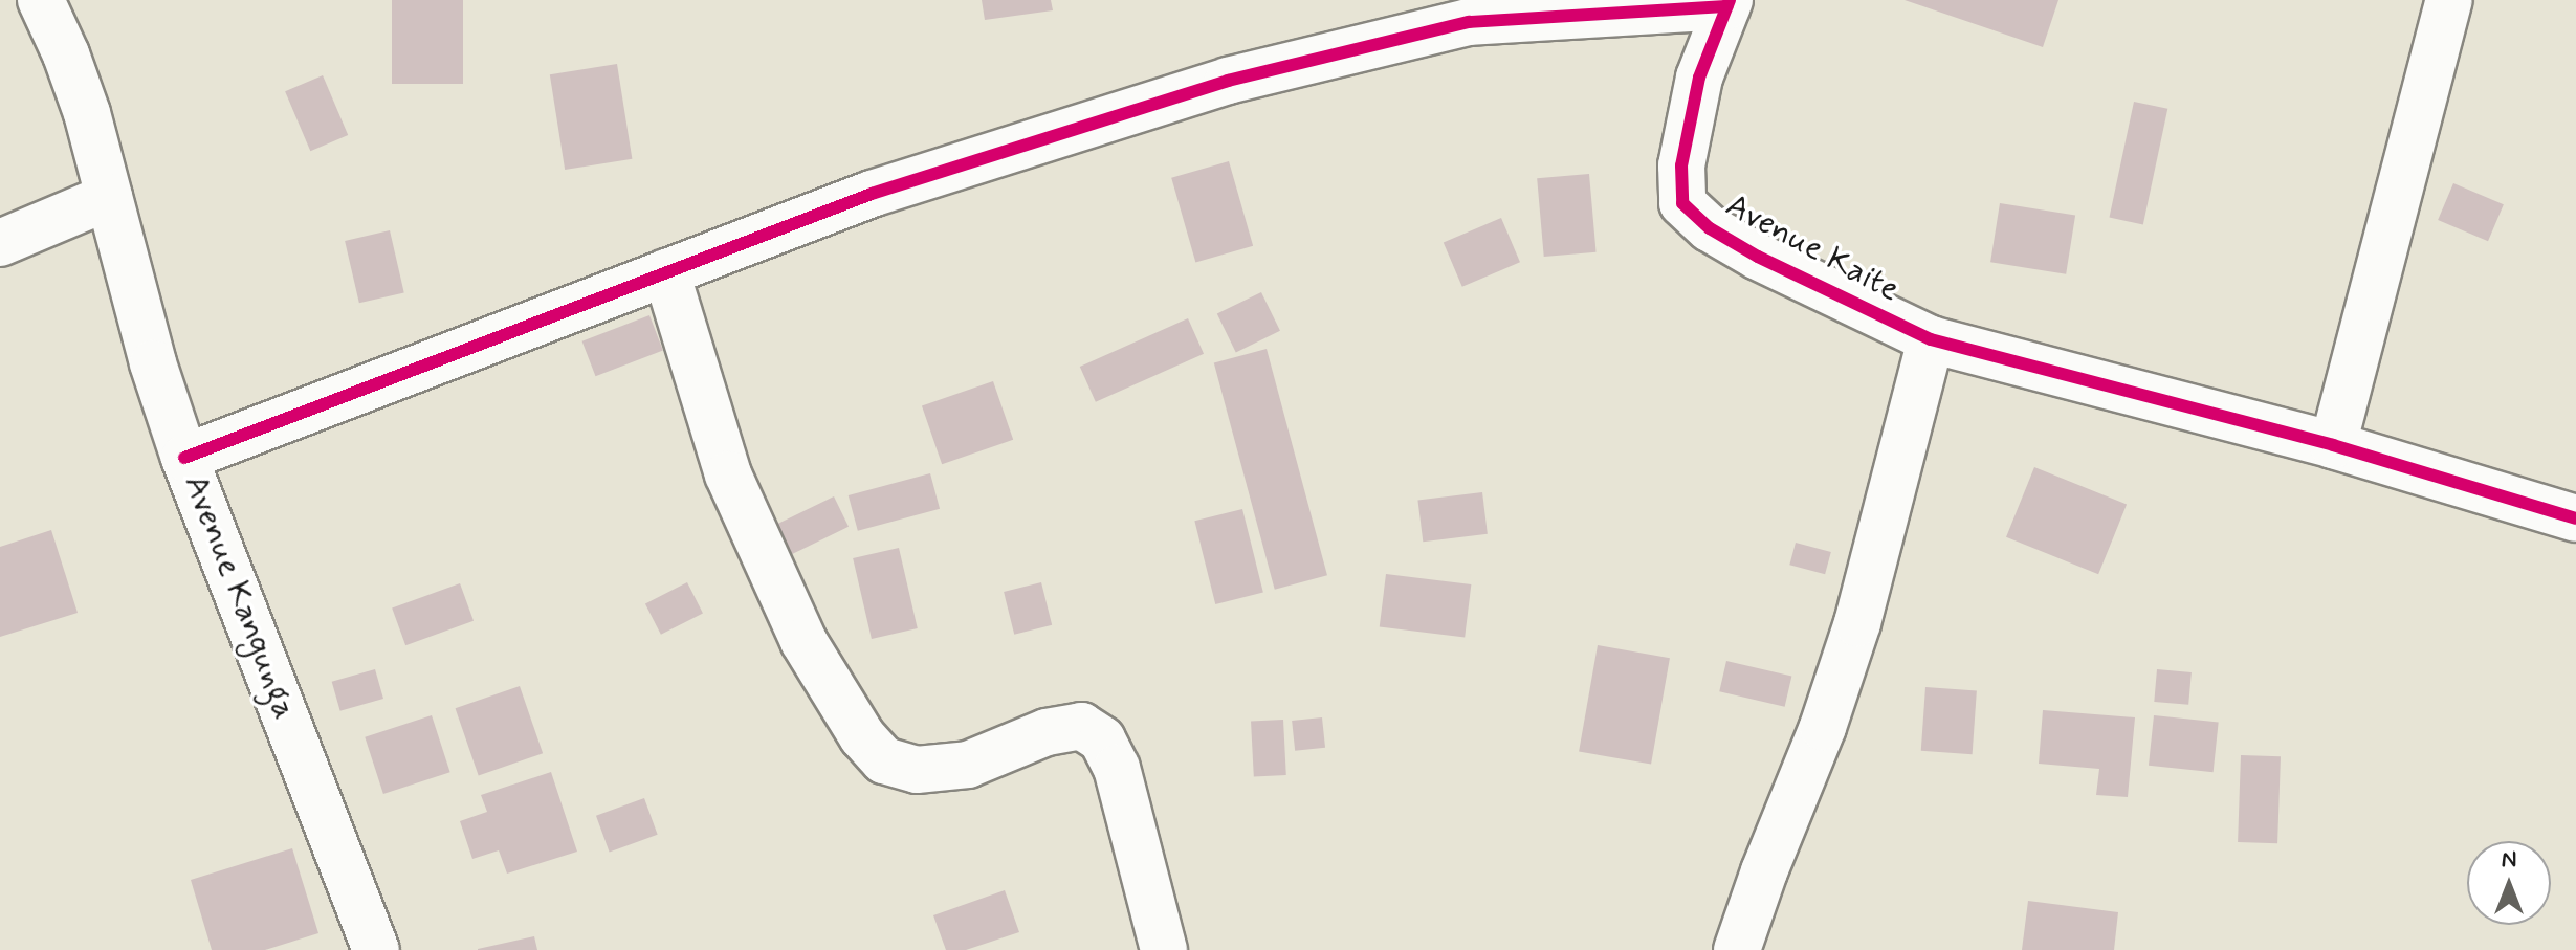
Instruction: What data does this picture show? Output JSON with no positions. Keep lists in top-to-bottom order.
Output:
{
  "streets": {
    "street": ["Avenue Kaite", "Avenue Kangunga"]
  },
  "north": "top"
}
